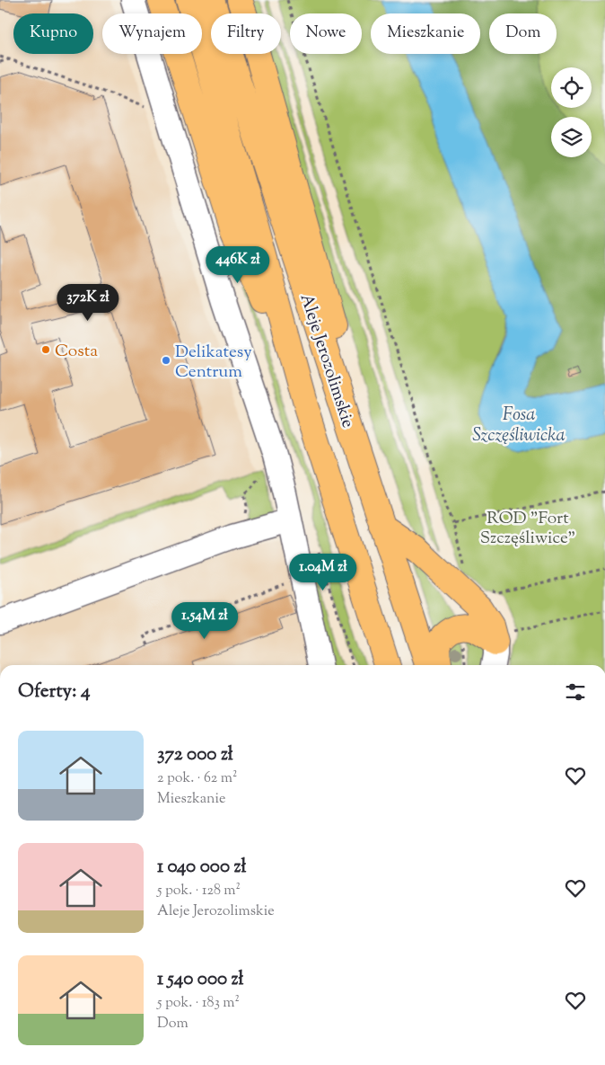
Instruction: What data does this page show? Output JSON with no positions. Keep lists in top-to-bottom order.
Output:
{
  "streets": {
    "main road": ["Aleje Jerozolimskie"]
  },
  "water": ["Fosa Szczęśliwicka"],
  "parks": ["ROD \"Fort Szczęśliwice\""],
  "places": ["Costa", "Delikatesy Centrum"],
  "page": {
    "chip": [
      "Kupno",
      "Wynajem",
      "Filtry",
      "Nowe",
      "Mieszkanie",
      "Dom"
    ],
    "price": [
      "446K zł",
      "372K zł",
      "1.04M zł",
      "1.54M zł"
    ],
    "heading": "Oferty: 4",
    "list": [
      {
        "name": "372 000 zł",
        "note": "2 pok. · 62 m² · Mieszkanie"
      },
      {
        "name": "1 040 000 zł",
        "note": "5 pok. · 128 m² · Aleje Jerozolimskie"
      },
      {
        "name": "1 540 000 zł",
        "note": "5 pok. · 183 m² · Dom"
      }
    ]
  }
}
